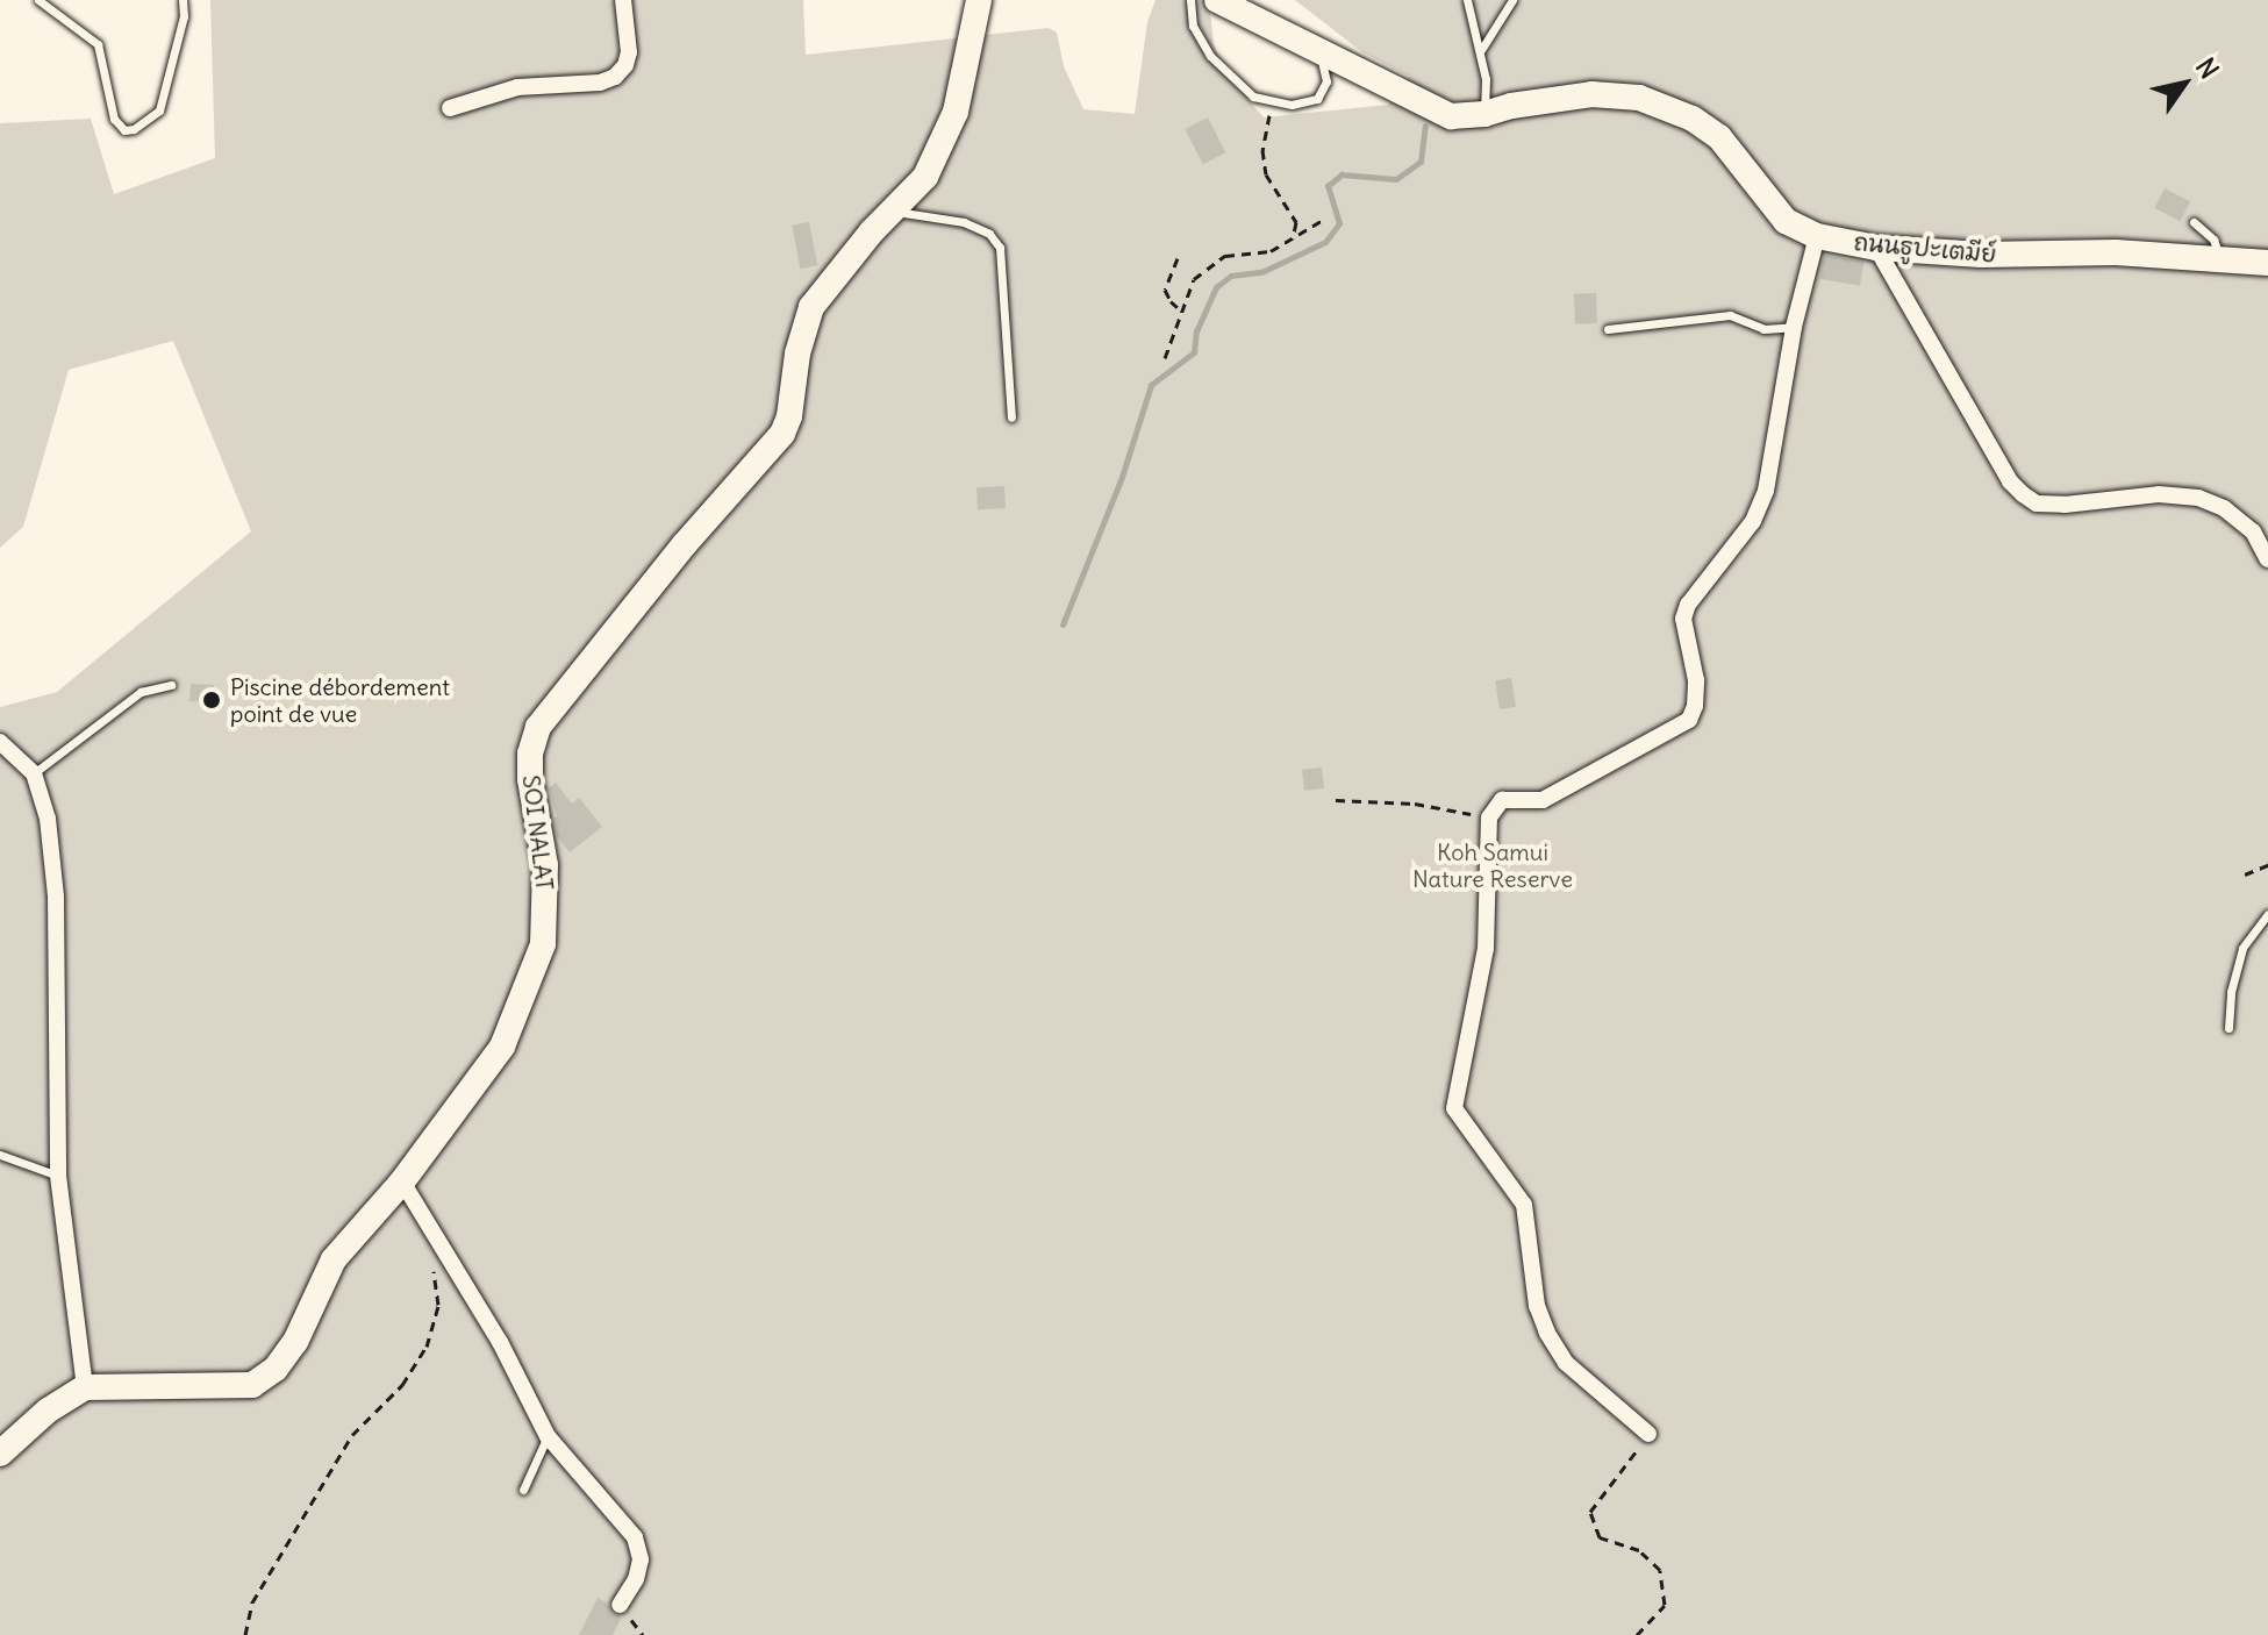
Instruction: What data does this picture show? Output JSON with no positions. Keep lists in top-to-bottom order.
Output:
{
  "streets": {
    "street": ["ถนนธูปะเตมีย์", "SOI NALAT"]
  },
  "parks": ["Koh Samui Nature Reserve"],
  "places": ["Piscine débordement point de vue"],
  "north": "top right"
}
